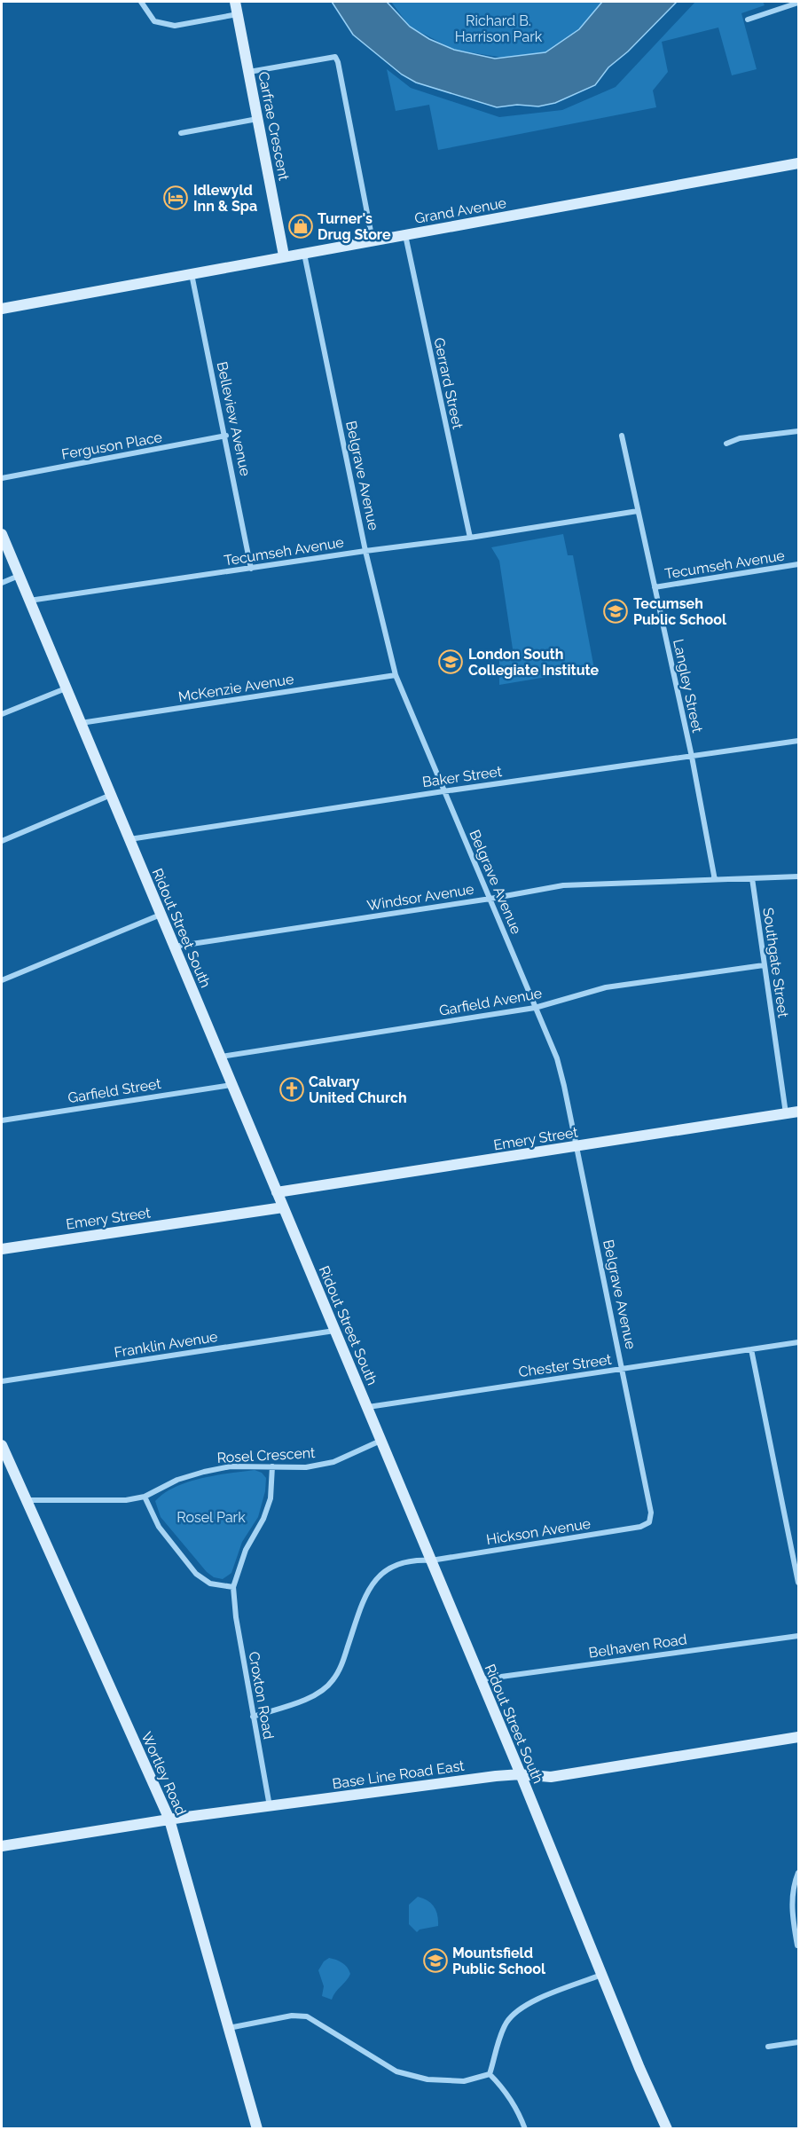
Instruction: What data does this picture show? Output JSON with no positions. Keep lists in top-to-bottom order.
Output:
{
  "streets": {
    "street": [
      "Carfrae Crescent",
      "Grand Avenue",
      "Gerrard Street",
      "Belleview Avenue",
      "Ferguson Place",
      "Belgrave Avenue",
      "Tecumseh Avenue",
      "Langley Street",
      "McKenzie Avenue",
      "Baker Street",
      "Windsor Avenue",
      "Ridout Street South",
      "Southgate Street",
      "Garfield Avenue",
      "Garfield Street",
      "Emery Street",
      "Franklin Avenue",
      "Chester Street",
      "Rosel Crescent",
      "Hickson Avenue",
      "Belhaven Road",
      "Croxton Road",
      "Wortley Road",
      "Base Line Road East"
    ]
  },
  "crossings": [
    ["Carfrae Crescent", "Grand Avenue"],
    ["Grand Avenue", "Gerrard Street"],
    ["Grand Avenue", "Belleview Avenue"],
    ["Grand Avenue", "Belgrave Avenue"],
    ["Gerrard Street", "Tecumseh Avenue"],
    ["Belleview Avenue", "Ferguson Place"],
    ["Belleview Avenue", "Tecumseh Avenue"],
    ["Belgrave Avenue", "Tecumseh Avenue"],
    ["Belgrave Avenue", "McKenzie Avenue"],
    ["Belgrave Avenue", "Baker Street"],
    ["Belgrave Avenue", "Windsor Avenue"],
    ["Belgrave Avenue", "Garfield Avenue"],
    ["Belgrave Avenue", "Emery Street"],
    ["Belgrave Avenue", "Chester Street"],
    ["Belgrave Avenue", "Hickson Avenue"],
    ["Tecumseh Avenue", "Langley Street"],
    ["Tecumseh Avenue", "Ridout Street South"],
    ["Langley Street", "Baker Street"],
    ["Langley Street", "Windsor Avenue"],
    ["McKenzie Avenue", "Ridout Street South"],
    ["Baker Street", "Ridout Street South"],
    ["Windsor Avenue", "Ridout Street South"],
    ["Windsor Avenue", "Southgate Street"],
    ["Ridout Street South", "Garfield Avenue"],
    ["Ridout Street South", "Garfield Street"],
    ["Ridout Street South", "Emery Street"],
    ["Ridout Street South", "Franklin Avenue"],
    ["Ridout Street South", "Chester Street"],
    ["Ridout Street South", "Rosel Crescent"],
    ["Ridout Street South", "Hickson Avenue"],
    ["Ridout Street South", "Belhaven Road"],
    ["Ridout Street South", "Base Line Road East"],
    ["Southgate Street", "Garfield Avenue"],
    ["Southgate Street", "Emery Street"],
    ["Rosel Crescent", "Croxton Road"],
    ["Rosel Crescent", "Wortley Road"],
    ["Hickson Avenue", "Croxton Road"],
    ["Croxton Road", "Base Line Road East"],
    ["Wortley Road", "Base Line Road East"]
  ],
  "parks": ["Richard B. Harrison Park", "Rosel Park"],
  "places": {
    "hotel": ["Idlewyld Inn & Spa"],
    "shop": ["Turner's Drug Store"],
    "school or university": ["Tecumseh Public School", "London South Collegiate Institute", "Mountsfield Public School"],
    "church": ["Calvary United Church"]
  }
}
